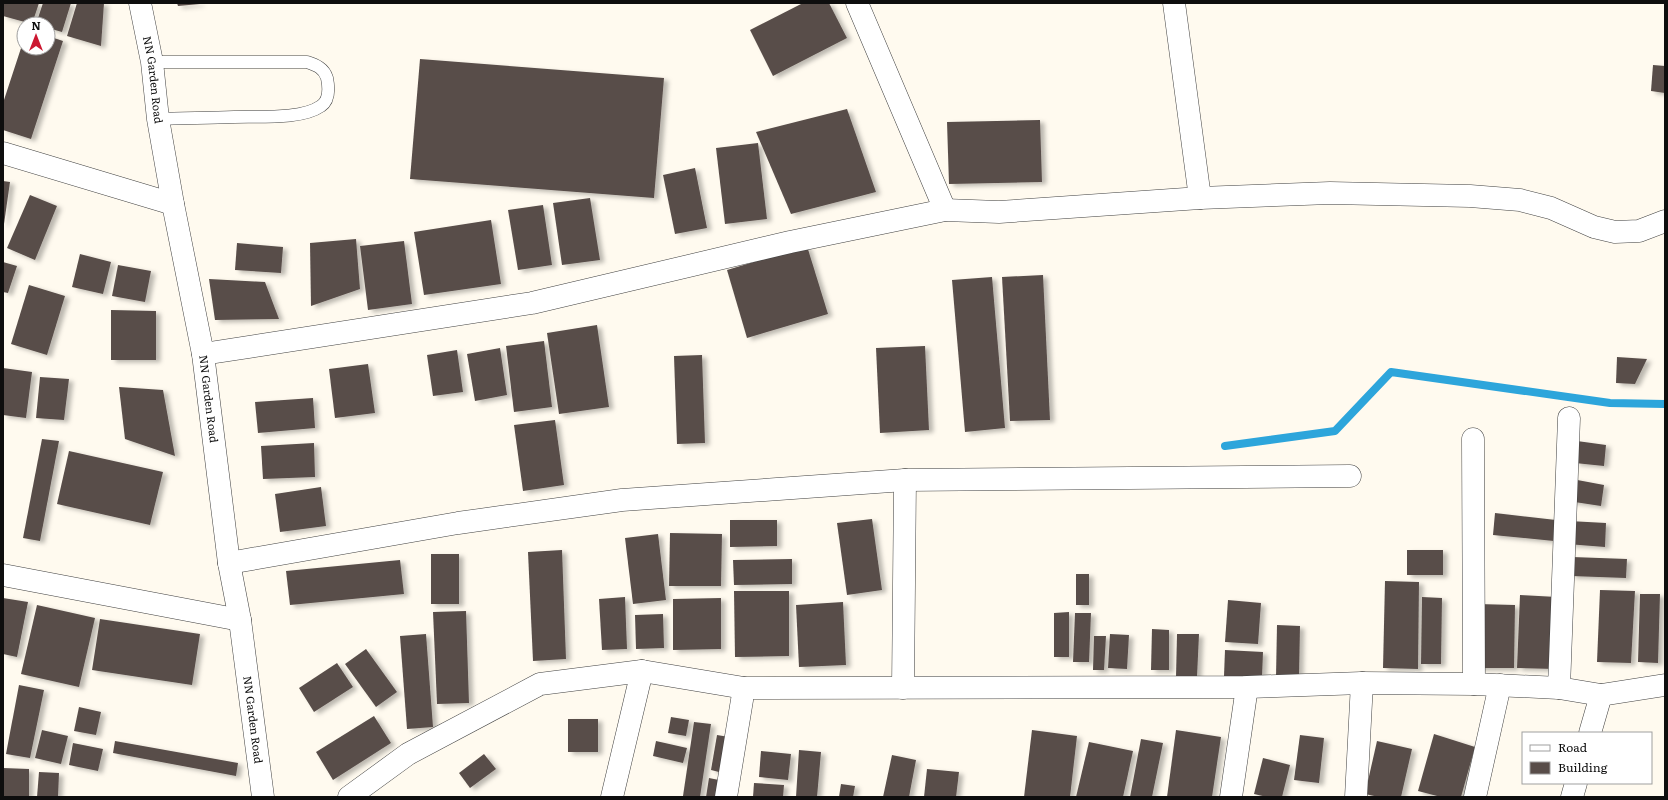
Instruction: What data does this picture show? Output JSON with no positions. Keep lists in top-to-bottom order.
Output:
{
  "streets": {
    "street": ["NN Garden Road"]
  },
  "legend": ["Road", "Building"],
  "north": "top"
}
